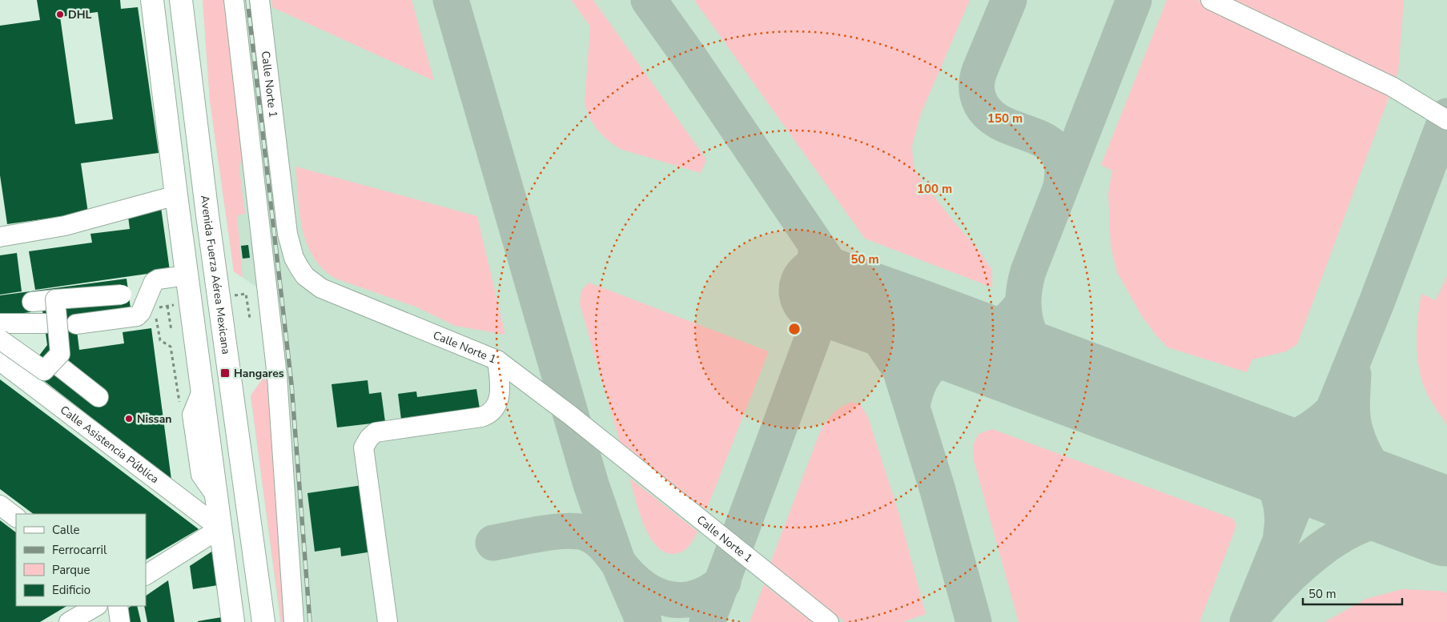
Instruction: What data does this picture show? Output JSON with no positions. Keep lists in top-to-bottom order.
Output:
{
  "streets": {
    "main road": ["Avenida Fuerza Aérea Mexicana"],
    "street": ["Calle Norte 1", "Calle Asistencia Pública"]
  },
  "places": {
    "other": ["DHL", "Nissan"],
    "transit": ["Hangares"]
  },
  "legend": [
    "Calle",
    "Ferrocarril",
    "Parque",
    "Edificio"
  ],
  "scale_bar": "50 m",
  "rings": ["150 m", "100 m", "50 m"]
}
